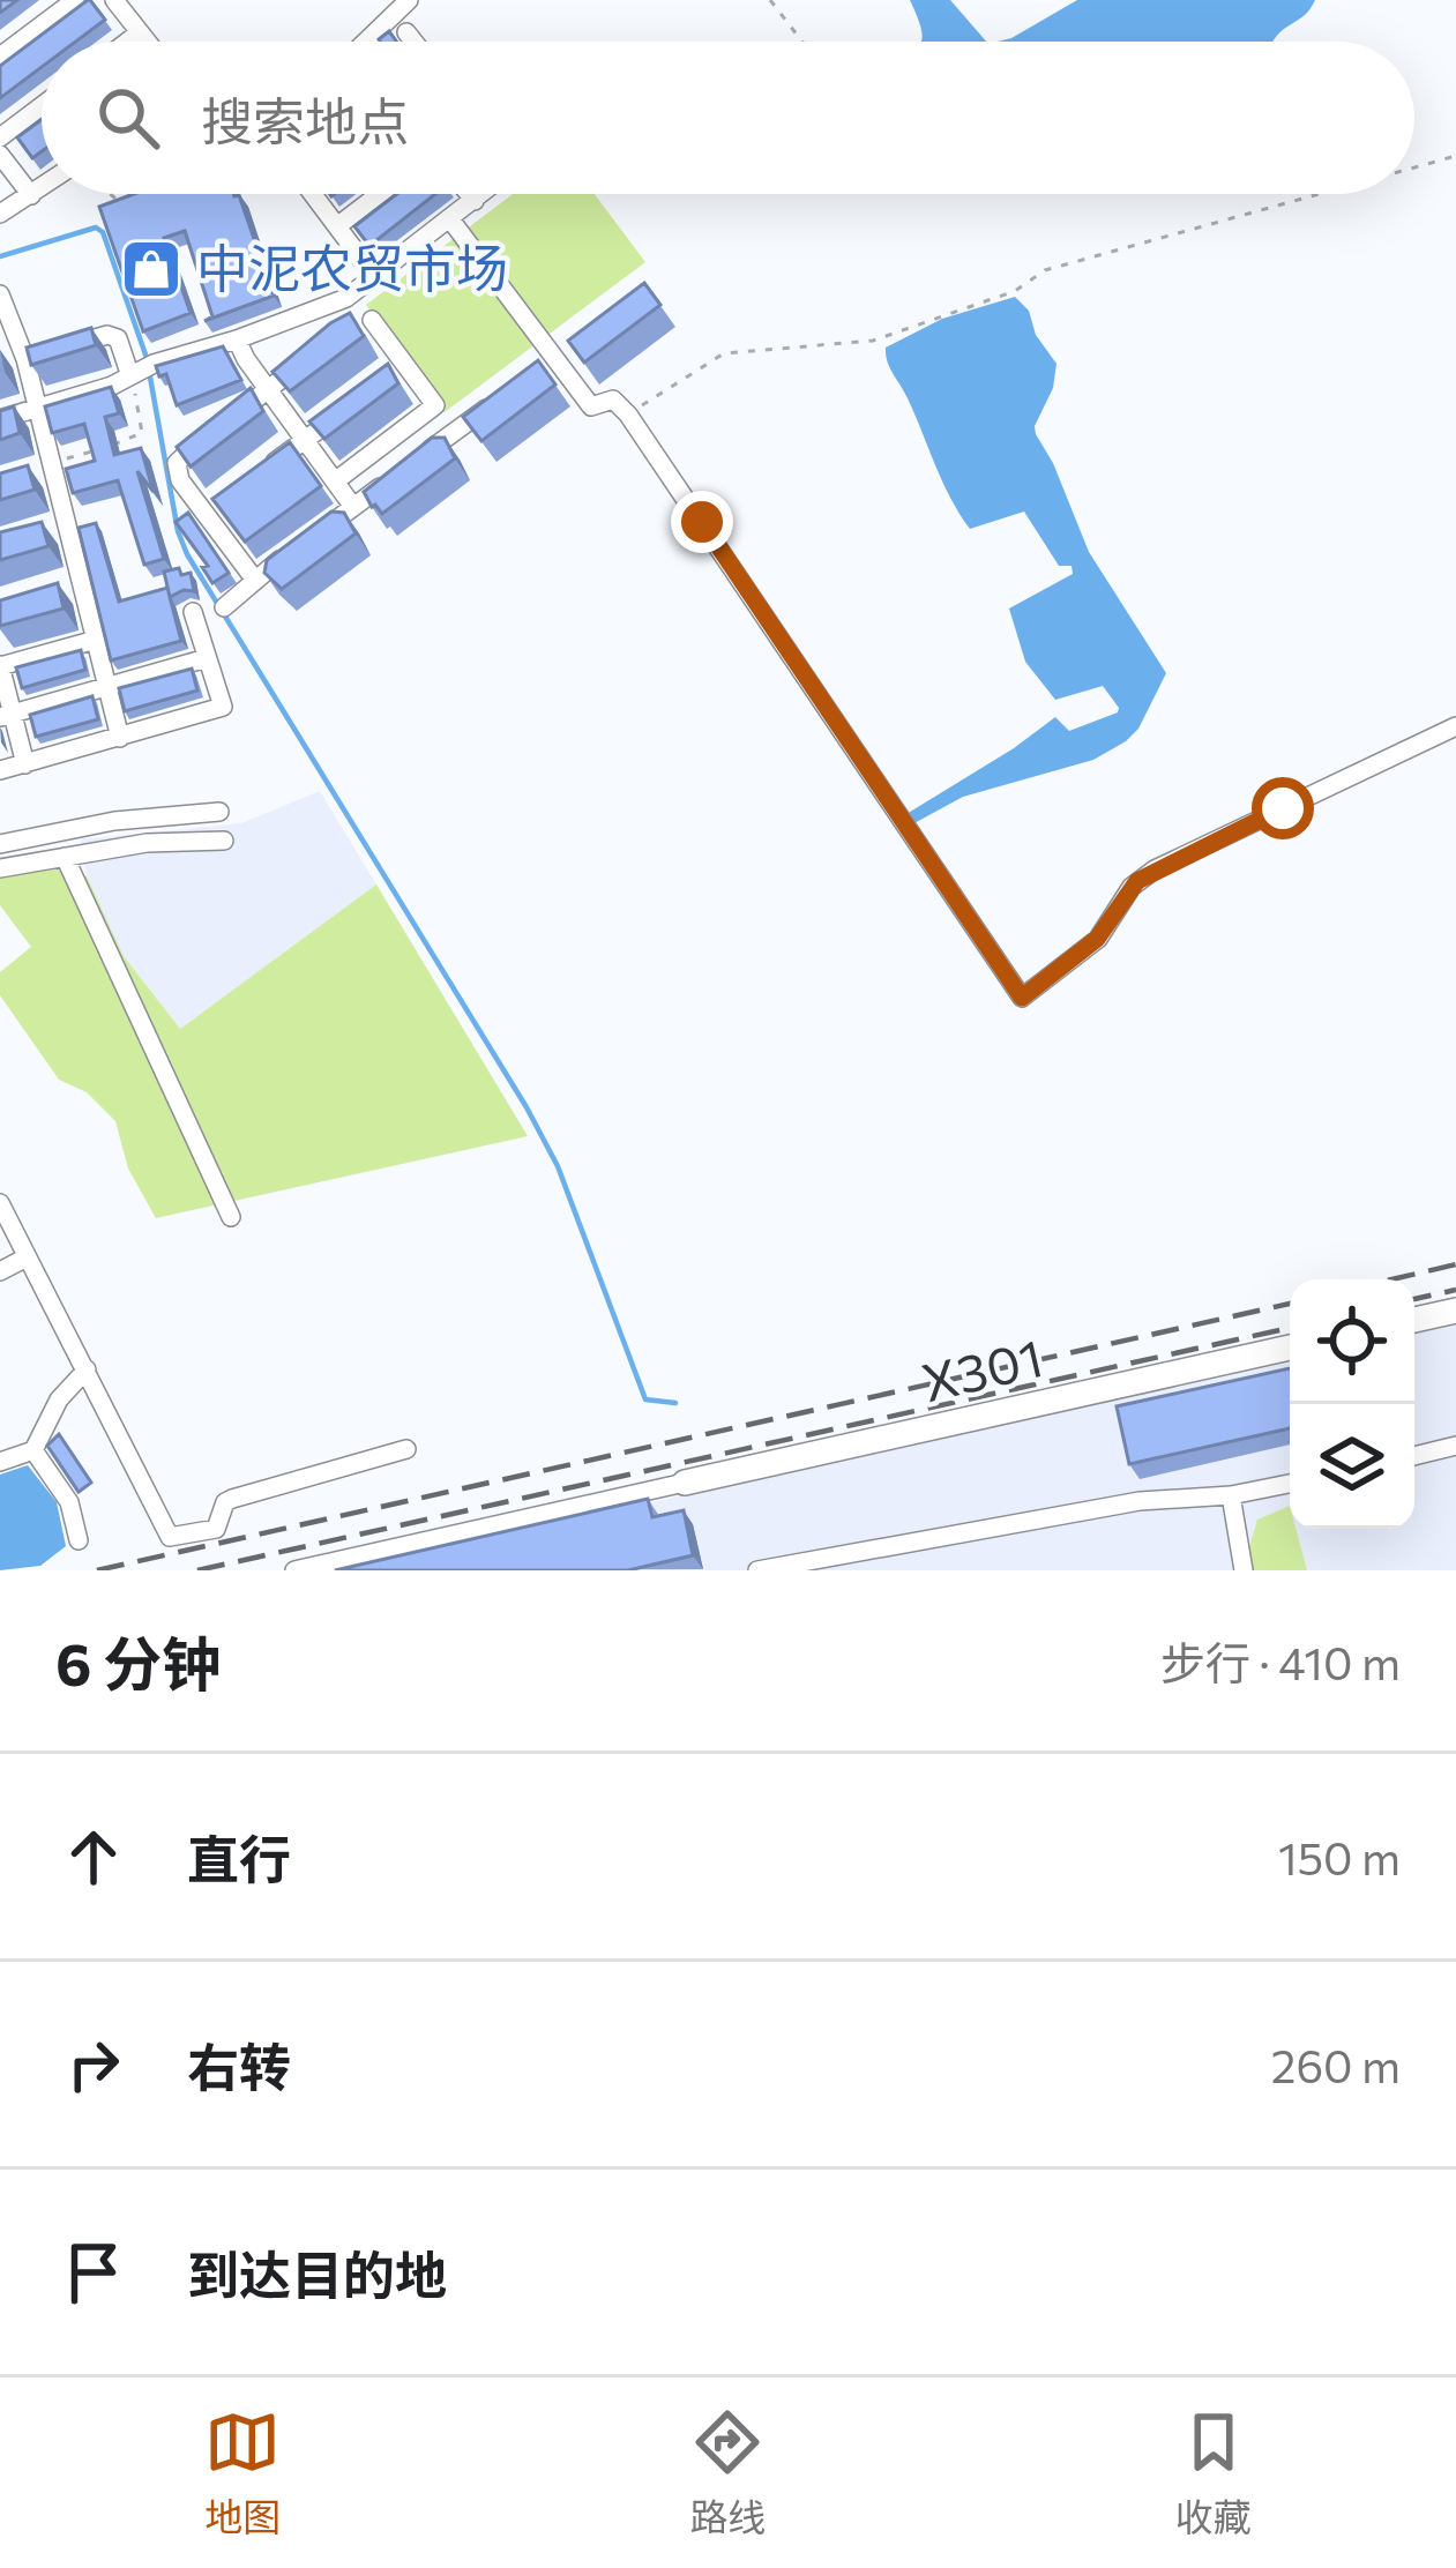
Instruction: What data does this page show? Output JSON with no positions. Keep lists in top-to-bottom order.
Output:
{
  "streets": {
    "main road": ["X301"]
  },
  "places": {
    "shop": ["中泥农贸市场"]
  },
  "page": {
    "search": "搜索地点",
    "heading": ["6 分钟", "步行 · 410 m"],
    "list": [
      ["直行", "150 m"],
      ["右转", "260 m"],
      "到达目的地"
    ],
    "nav": ["地图", "路线", "收藏"]
  }
}
